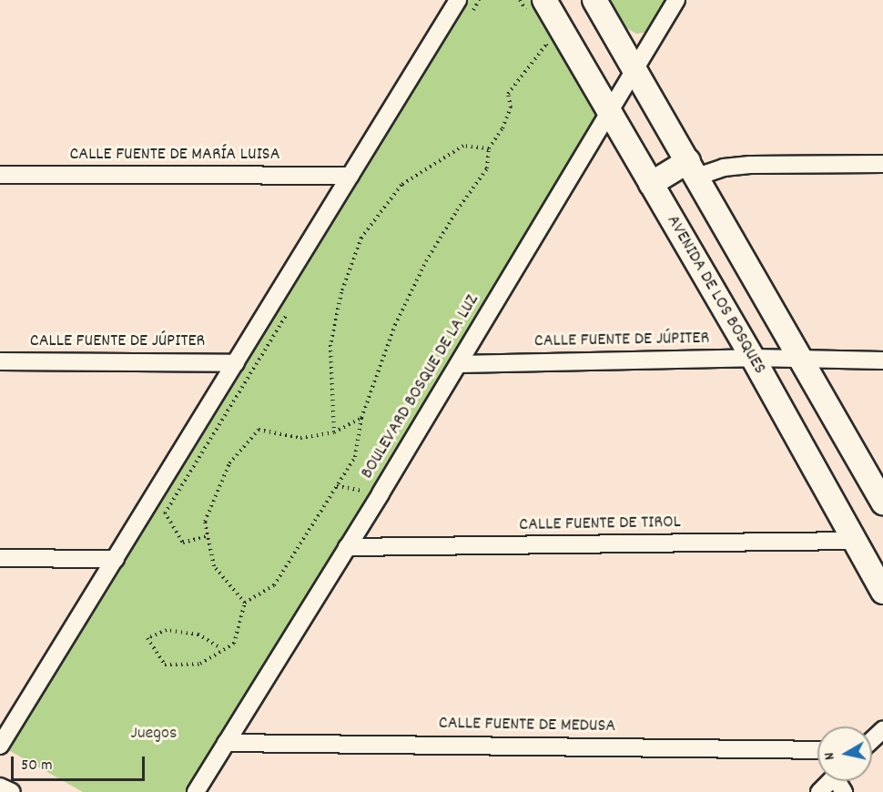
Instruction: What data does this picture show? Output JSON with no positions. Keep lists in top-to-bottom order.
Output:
{
  "streets": {
    "main road": ["AVENIDA DE LOS BOSQUES"],
    "street": [
      "CALLE FUENTE DE MARÍA LUISA",
      "CALLE FUENTE DE JÚPITER",
      "BOULEVARD BOSQUE DE LA LUZ",
      "CALLE FUENTE DE TIROL",
      "CALLE FUENTE DE MEDUSA"
    ]
  },
  "crossings": [
    ["AVENIDA DE LOS BOSQUES", "CALLE FUENTE DE JÚPITER"],
    ["AVENIDA DE LOS BOSQUES", "BOULEVARD BOSQUE DE LA LUZ"],
    ["AVENIDA DE LOS BOSQUES", "CALLE FUENTE DE TIROL"],
    ["CALLE FUENTE DE JÚPITER", "BOULEVARD BOSQUE DE LA LUZ"],
    ["BOULEVARD BOSQUE DE LA LUZ", "CALLE FUENTE DE TIROL"],
    ["BOULEVARD BOSQUE DE LA LUZ", "CALLE FUENTE DE MEDUSA"]
  ],
  "parks": ["Juegos"],
  "scale_bar": "50 m",
  "north": "left"
}
